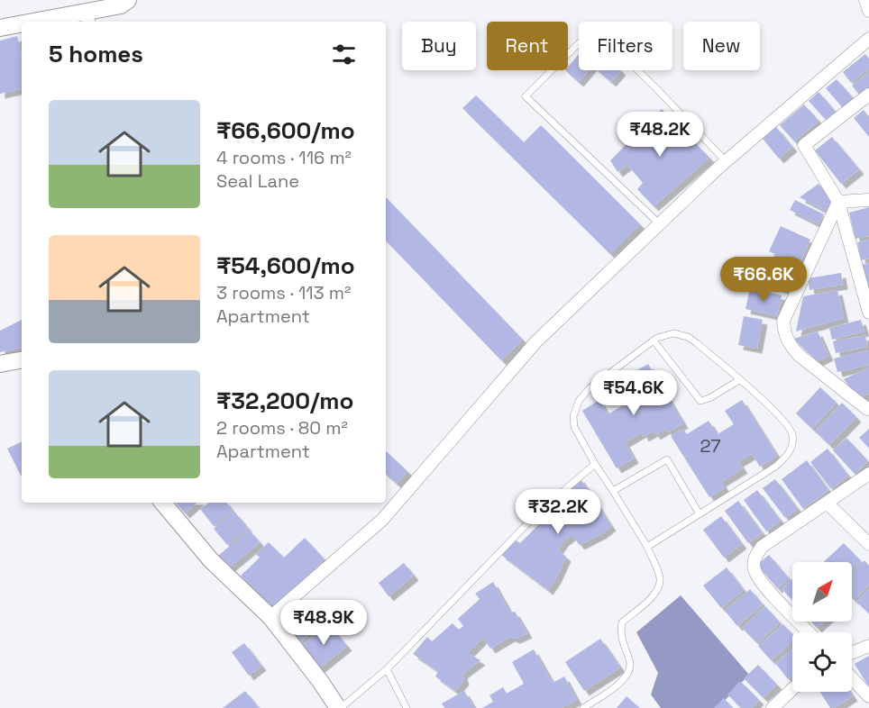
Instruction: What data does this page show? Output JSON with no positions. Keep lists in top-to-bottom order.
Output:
{
  "house_numbers": ["27"],
  "north": "top right",
  "page": {
    "chip": [
      "Buy",
      "Rent",
      "Filters",
      "New"
    ],
    "heading": "5 homes",
    "list": [
      {
        "name": "₹66,600/mo",
        "note": "4 rooms · 116 m² · Seal Lane"
      },
      {
        "name": "₹54,600/mo",
        "note": "3 rooms · 113 m² · Apartment"
      },
      {
        "name": "₹32,200/mo",
        "note": "2 rooms · 80 m² · Apartment"
      }
    ],
    "price": [
      "₹48.2K",
      "₹66.6K",
      "₹54.6K",
      "₹32.2K",
      "₹48.9K"
    ]
  }
}
